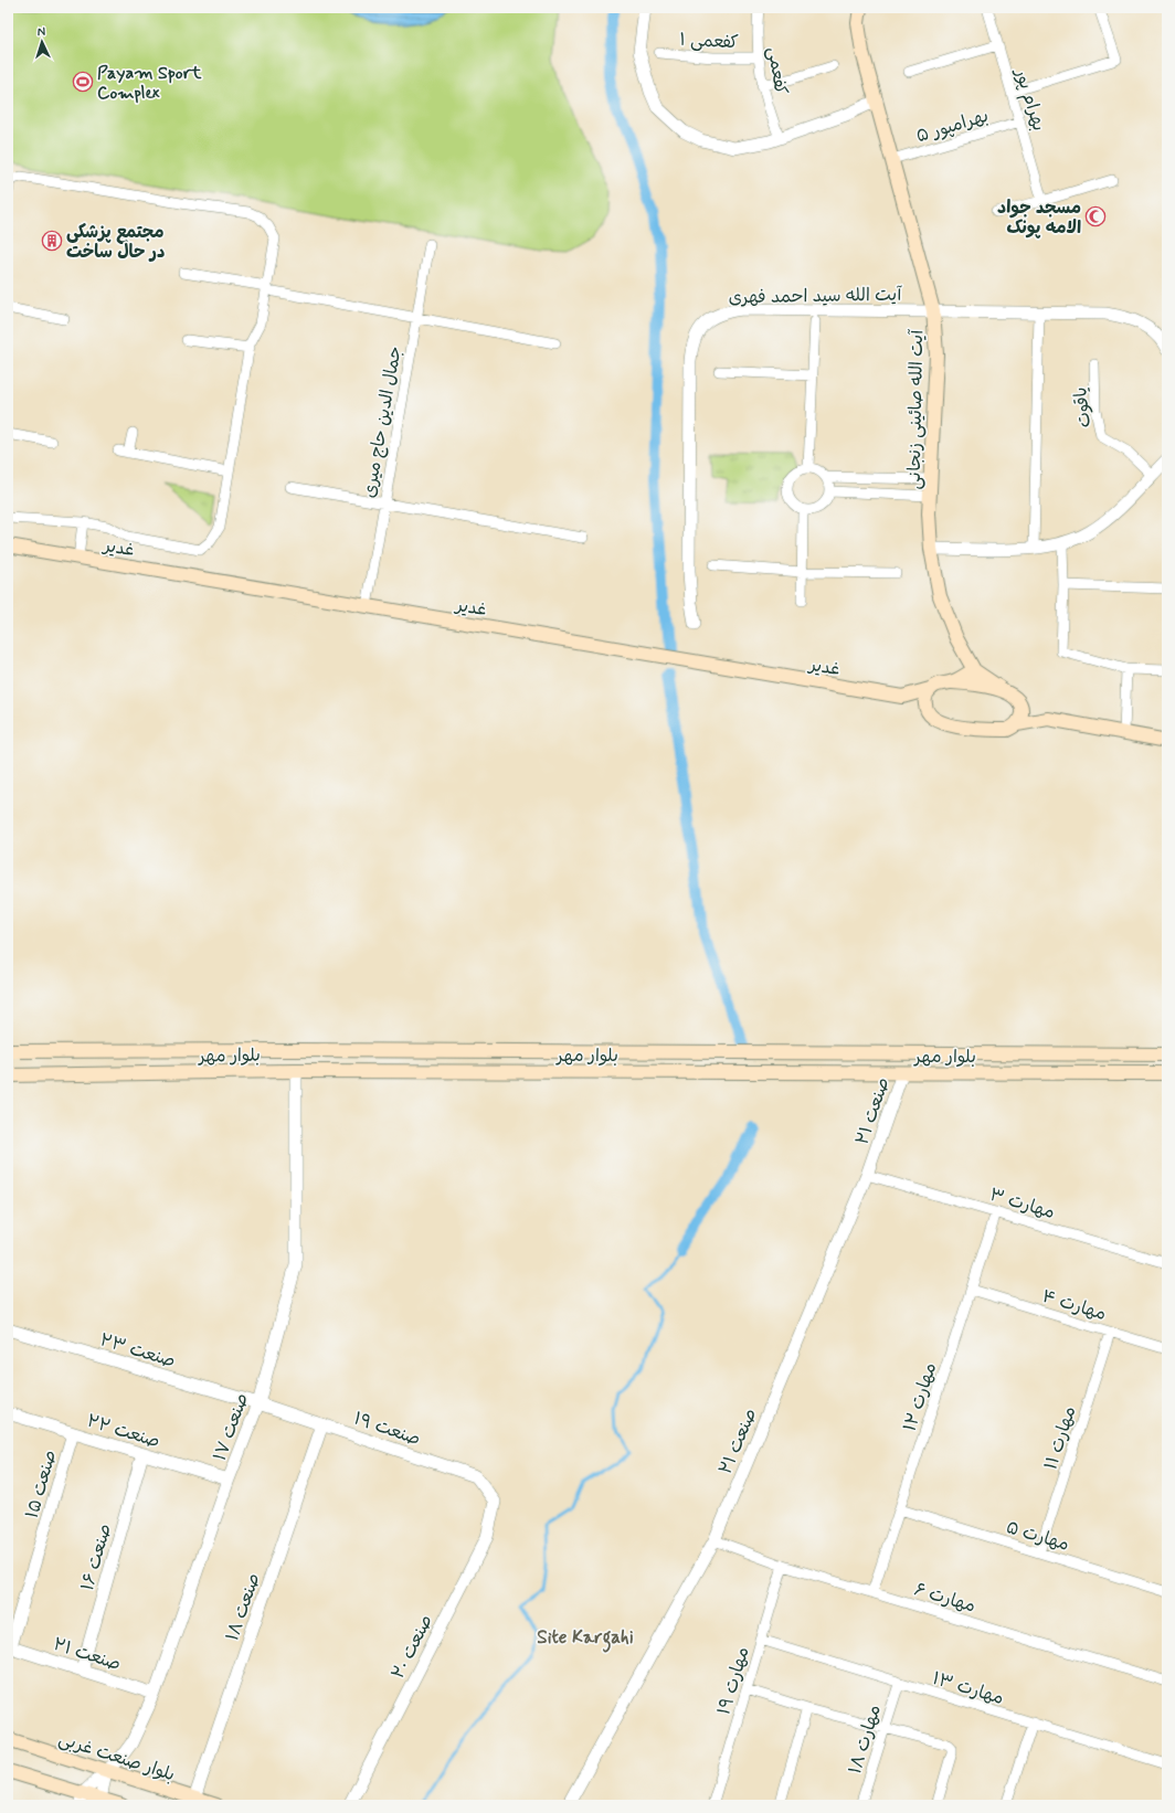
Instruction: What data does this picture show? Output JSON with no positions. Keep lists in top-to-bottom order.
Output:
{
  "streets": {
    "main road": [
      "آیت الله صائینی زنجانی",
      "غدیر",
      "بلوار مهر",
      "بلوار صنعت غربی"
    ],
    "street": [
      "کفعمی ۱",
      "کفعمی",
      "بهرام پور",
      "بهرامپور ۵",
      "آیت الله سید احمد فهری",
      "یاقوت",
      "جمال الدین حاج میری",
      "صنعت ۲۱",
      "مهارت ۳",
      "مهارت ۴",
      "صنعت ۲۳",
      "مهارت ۱۲",
      "صنعت ۱۷",
      "صنعت ۱۹",
      "صنعت ۲۲",
      "مهارت ۱۱",
      "صنعت ۱۵",
      "مهارت ۵",
      "صنعت ۱۶",
      "مهارت ۶",
      "صنعت ۱۸",
      "صنعت ۲۰",
      "مهارت ۱۹",
      "مهارت ۱۳",
      "مهارت ۱۸"
    ]
  },
  "crossings": [
    ["کفعمی ۱", "کفعمی"],
    ["بهرام پور", "بهرامپور ۵"],
    ["بهرامپور ۵", "آیت الله صائینی زنجانی"],
    ["آیت الله سید احمد فهری", "آیت الله صائینی زنجانی"],
    ["جمال الدین حاج میری", "غدیر"],
    ["بلوار مهر", "صنعت ۲۱"],
    ["بلوار مهر", "صنعت ۱۷"],
    ["صنعت ۲۱", "مهارت ۳"],
    ["صنعت ۲۱", "صنعت ۱۷"],
    ["صنعت ۲۱", "صنعت ۱۵"],
    ["صنعت ۲۱", "صنعت ۱۶"],
    ["صنعت ۲۱", "مهارت ۶"],
    ["مهارت ۳", "مهارت ۱۲"],
    ["مهارت ۴", "مهارت ۱۲"],
    ["مهارت ۴", "مهارت ۱۱"],
    ["صنعت ۲۳", "صنعت ۱۷"],
    ["صنعت ۲۳", "صنعت ۱۹"],
    ["مهارت ۱۲", "مهارت ۵"],
    ["مهارت ۱۲", "مهارت ۶"],
    ["صنعت ۱۷", "صنعت ۱۹"],
    ["صنعت ۱۷", "صنعت ۲۲"],
    ["صنعت ۱۷", "بلوار صنعت غربی"],
    ["صنعت ۱۹", "صنعت ۱۸"],
    ["صنعت ۱۹", "صنعت ۲۰"],
    ["صنعت ۲۲", "صنعت ۱۵"],
    ["صنعت ۲۲", "صنعت ۱۶"],
    ["مهارت ۱۱", "مهارت ۵"],
    ["مهارت ۶", "مهارت ۱۹"],
    ["صنعت ۱۸", "بلوار صنعت غربی"],
    ["مهارت ۱۹", "مهارت ۱۳"],
    ["مهارت ۱۳", "مهارت ۱۸"]
  ],
  "districts": ["Site Kargahi"],
  "places": {
    "sports": ["Payam Sport Complex"],
    "mosque": ["مسجد جواد الامه پونک"],
    "building": ["مجتمع پزشکی در حال ساخت"]
  },
  "north": "top"
}
